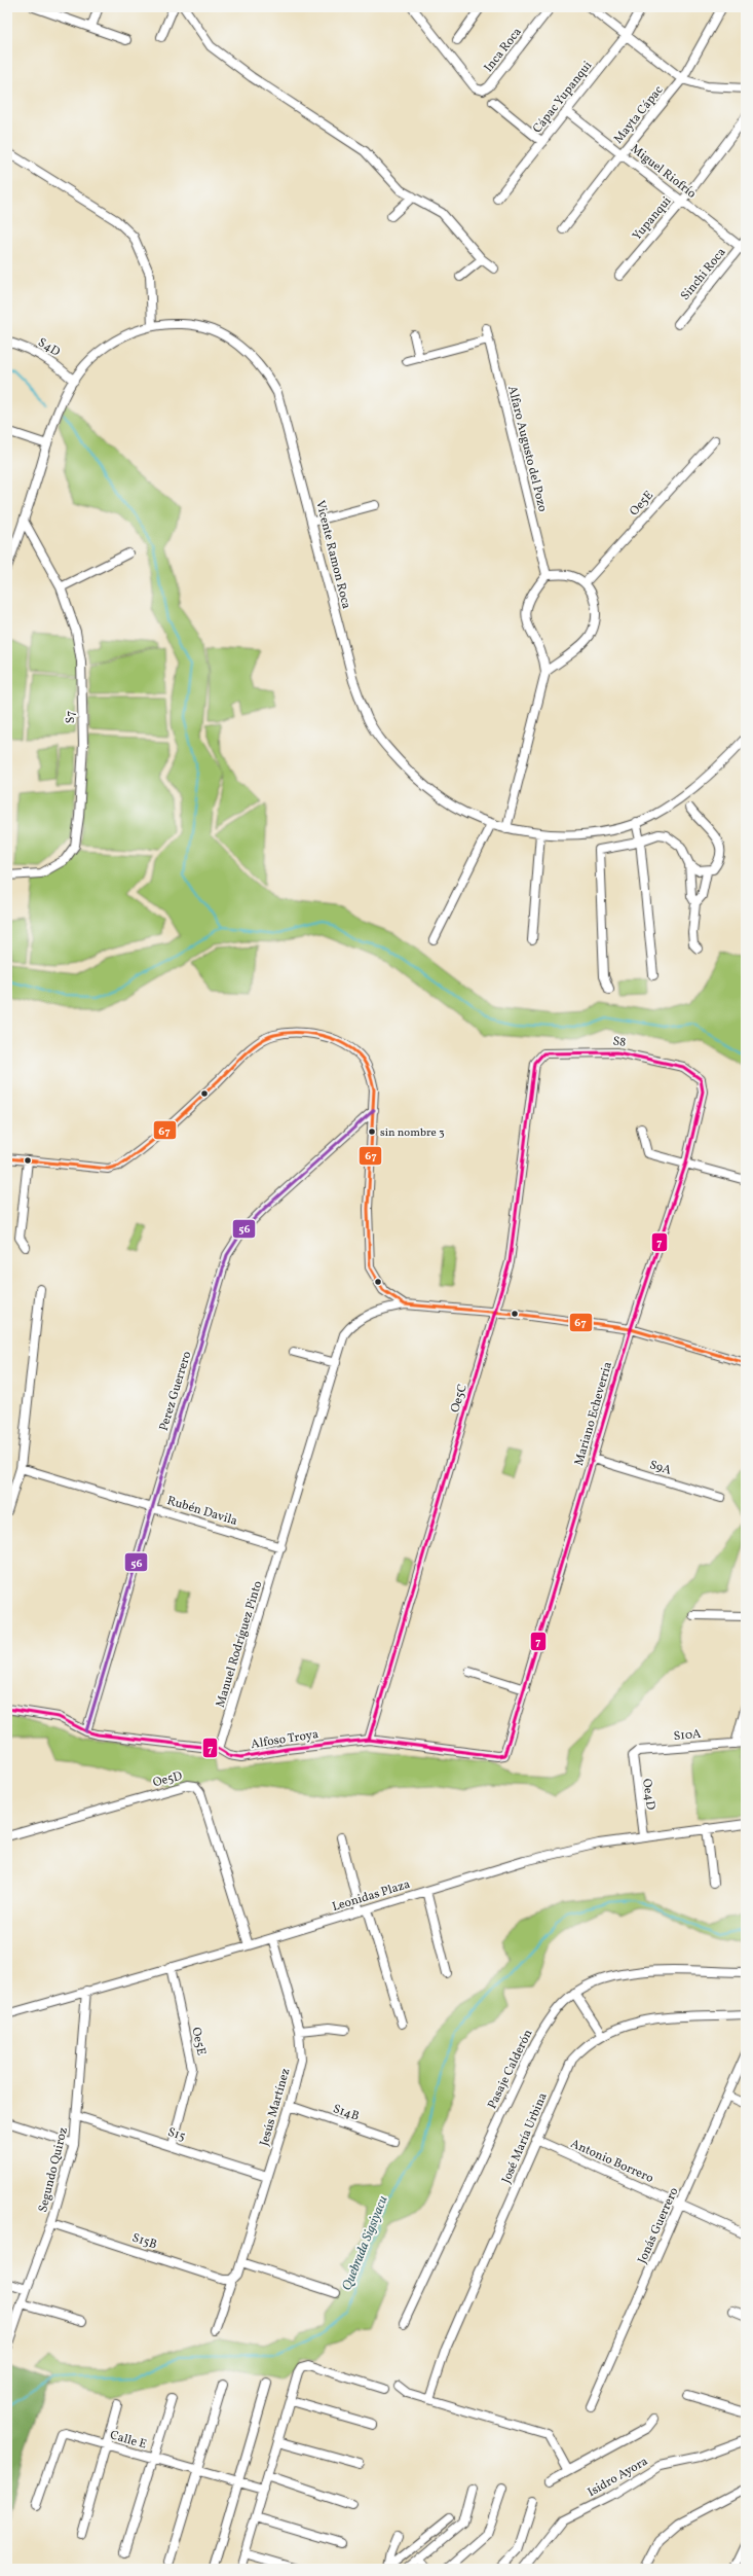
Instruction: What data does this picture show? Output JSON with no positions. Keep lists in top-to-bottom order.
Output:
{
  "streets": {
    "street": [
      "Inca Roca",
      "Cápac Yupanqui",
      "Mayta Cápac",
      "Miguel Riofrío",
      "Yupanqui",
      "Sinchi Roca",
      "S4D",
      "Alfaro Augusto del Pozo",
      "Oe5E",
      "Vicente Ramon Roca",
      "S7",
      "S8",
      "Perez Guerrero",
      "Oe5C",
      "Mariano Echeverria",
      "S9A",
      "Rubén Davila",
      "Manuel Rodríguez Pinto",
      "S10A",
      "Alfoso Troya",
      "Oe5D",
      "Oe4D",
      "Leonidas Plaza",
      "Pasaje Calderón",
      "Jesús Martínez",
      "S14B",
      "S15",
      "José María Urbina",
      "Antonio Borrero",
      "Segundo Quiroz",
      "Jonás Guerrero",
      "S15B",
      "Calle E",
      "Isidro Ayora"
    ]
  },
  "crossings": [
    ["Cápac Yupanqui", "Miguel Riofrío"],
    ["Mayta Cápac", "Miguel Riofrío"],
    ["Miguel Riofrío", "Yupanqui"],
    ["Miguel Riofrío", "Sinchi Roca"],
    ["S4D", "Vicente Ramon Roca"],
    ["Oe5E", "Leonidas Plaza"],
    ["Oe5E", "S15"],
    ["Vicente Ramon Roca", "S7"],
    ["S8", "Oe5C"],
    ["S8", "Mariano Echeverria"],
    ["Perez Guerrero", "Rubén Davila"],
    ["Perez Guerrero", "Alfoso Troya"],
    ["Oe5C", "Alfoso Troya"],
    ["Mariano Echeverria", "S9A"],
    ["Mariano Echeverria", "Alfoso Troya"],
    ["Rubén Davila", "Manuel Rodríguez Pinto"],
    ["Manuel Rodríguez Pinto", "Alfoso Troya"],
    ["S10A", "Oe4D"],
    ["Oe5D", "Leonidas Plaza"],
    ["Oe4D", "Leonidas Plaza"],
    ["Leonidas Plaza", "Jesús Martínez"],
    ["Leonidas Plaza", "Segundo Quiroz"],
    ["Jesús Martínez", "S14B"],
    ["Jesús Martínez", "S15"],
    ["Jesús Martínez", "S15B"],
    ["S15", "Segundo Quiroz"],
    ["José María Urbina", "Antonio Borrero"],
    ["Antonio Borrero", "Jonás Guerrero"],
    ["Segundo Quiroz", "S15B"]
  ],
  "water": ["Quebrada Sigsiyacu"],
  "places": ["sin nombre 3"],
  "lines": ["transit line 67", "transit line 7", "transit line 56"]
}
